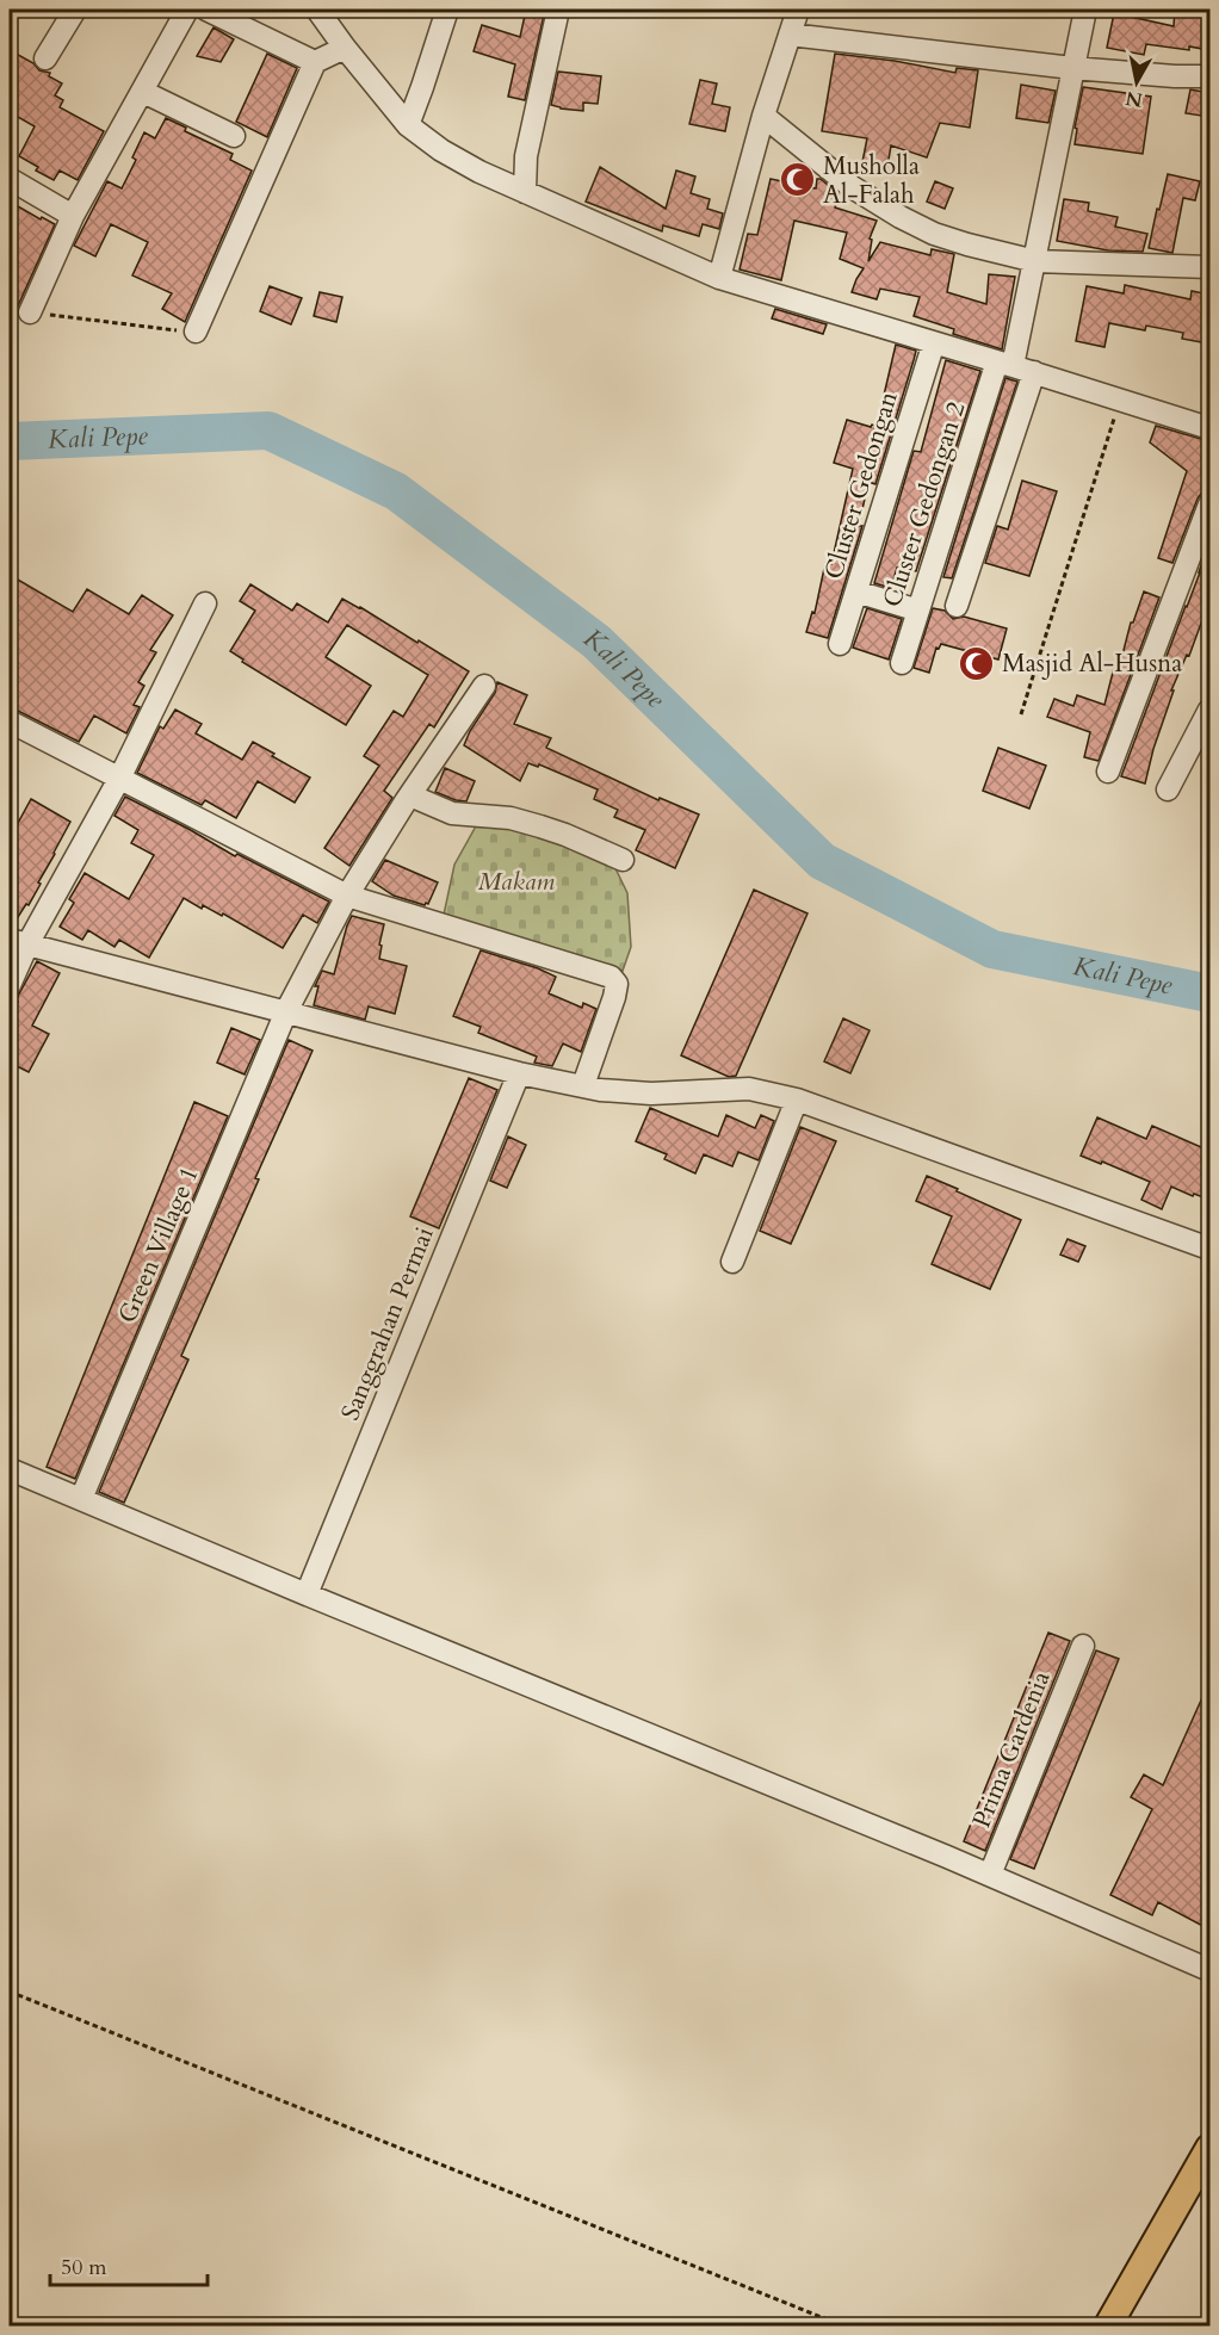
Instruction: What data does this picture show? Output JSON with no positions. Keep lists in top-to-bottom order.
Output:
{
  "streets": {
    "street": [
      "Cluster Gedongan",
      "Cluster Gedongan 2",
      "Green Village 1",
      "Sanggrahan Permai",
      "Prima Gardenia"
    ]
  },
  "water": ["Kali Pepe"],
  "parks": ["Makam"],
  "places": {
    "mosque": ["Musholla Al-Falah", "Masjid Al-Husna"]
  },
  "scale_bar": "50 m",
  "north": "bottom"
}
